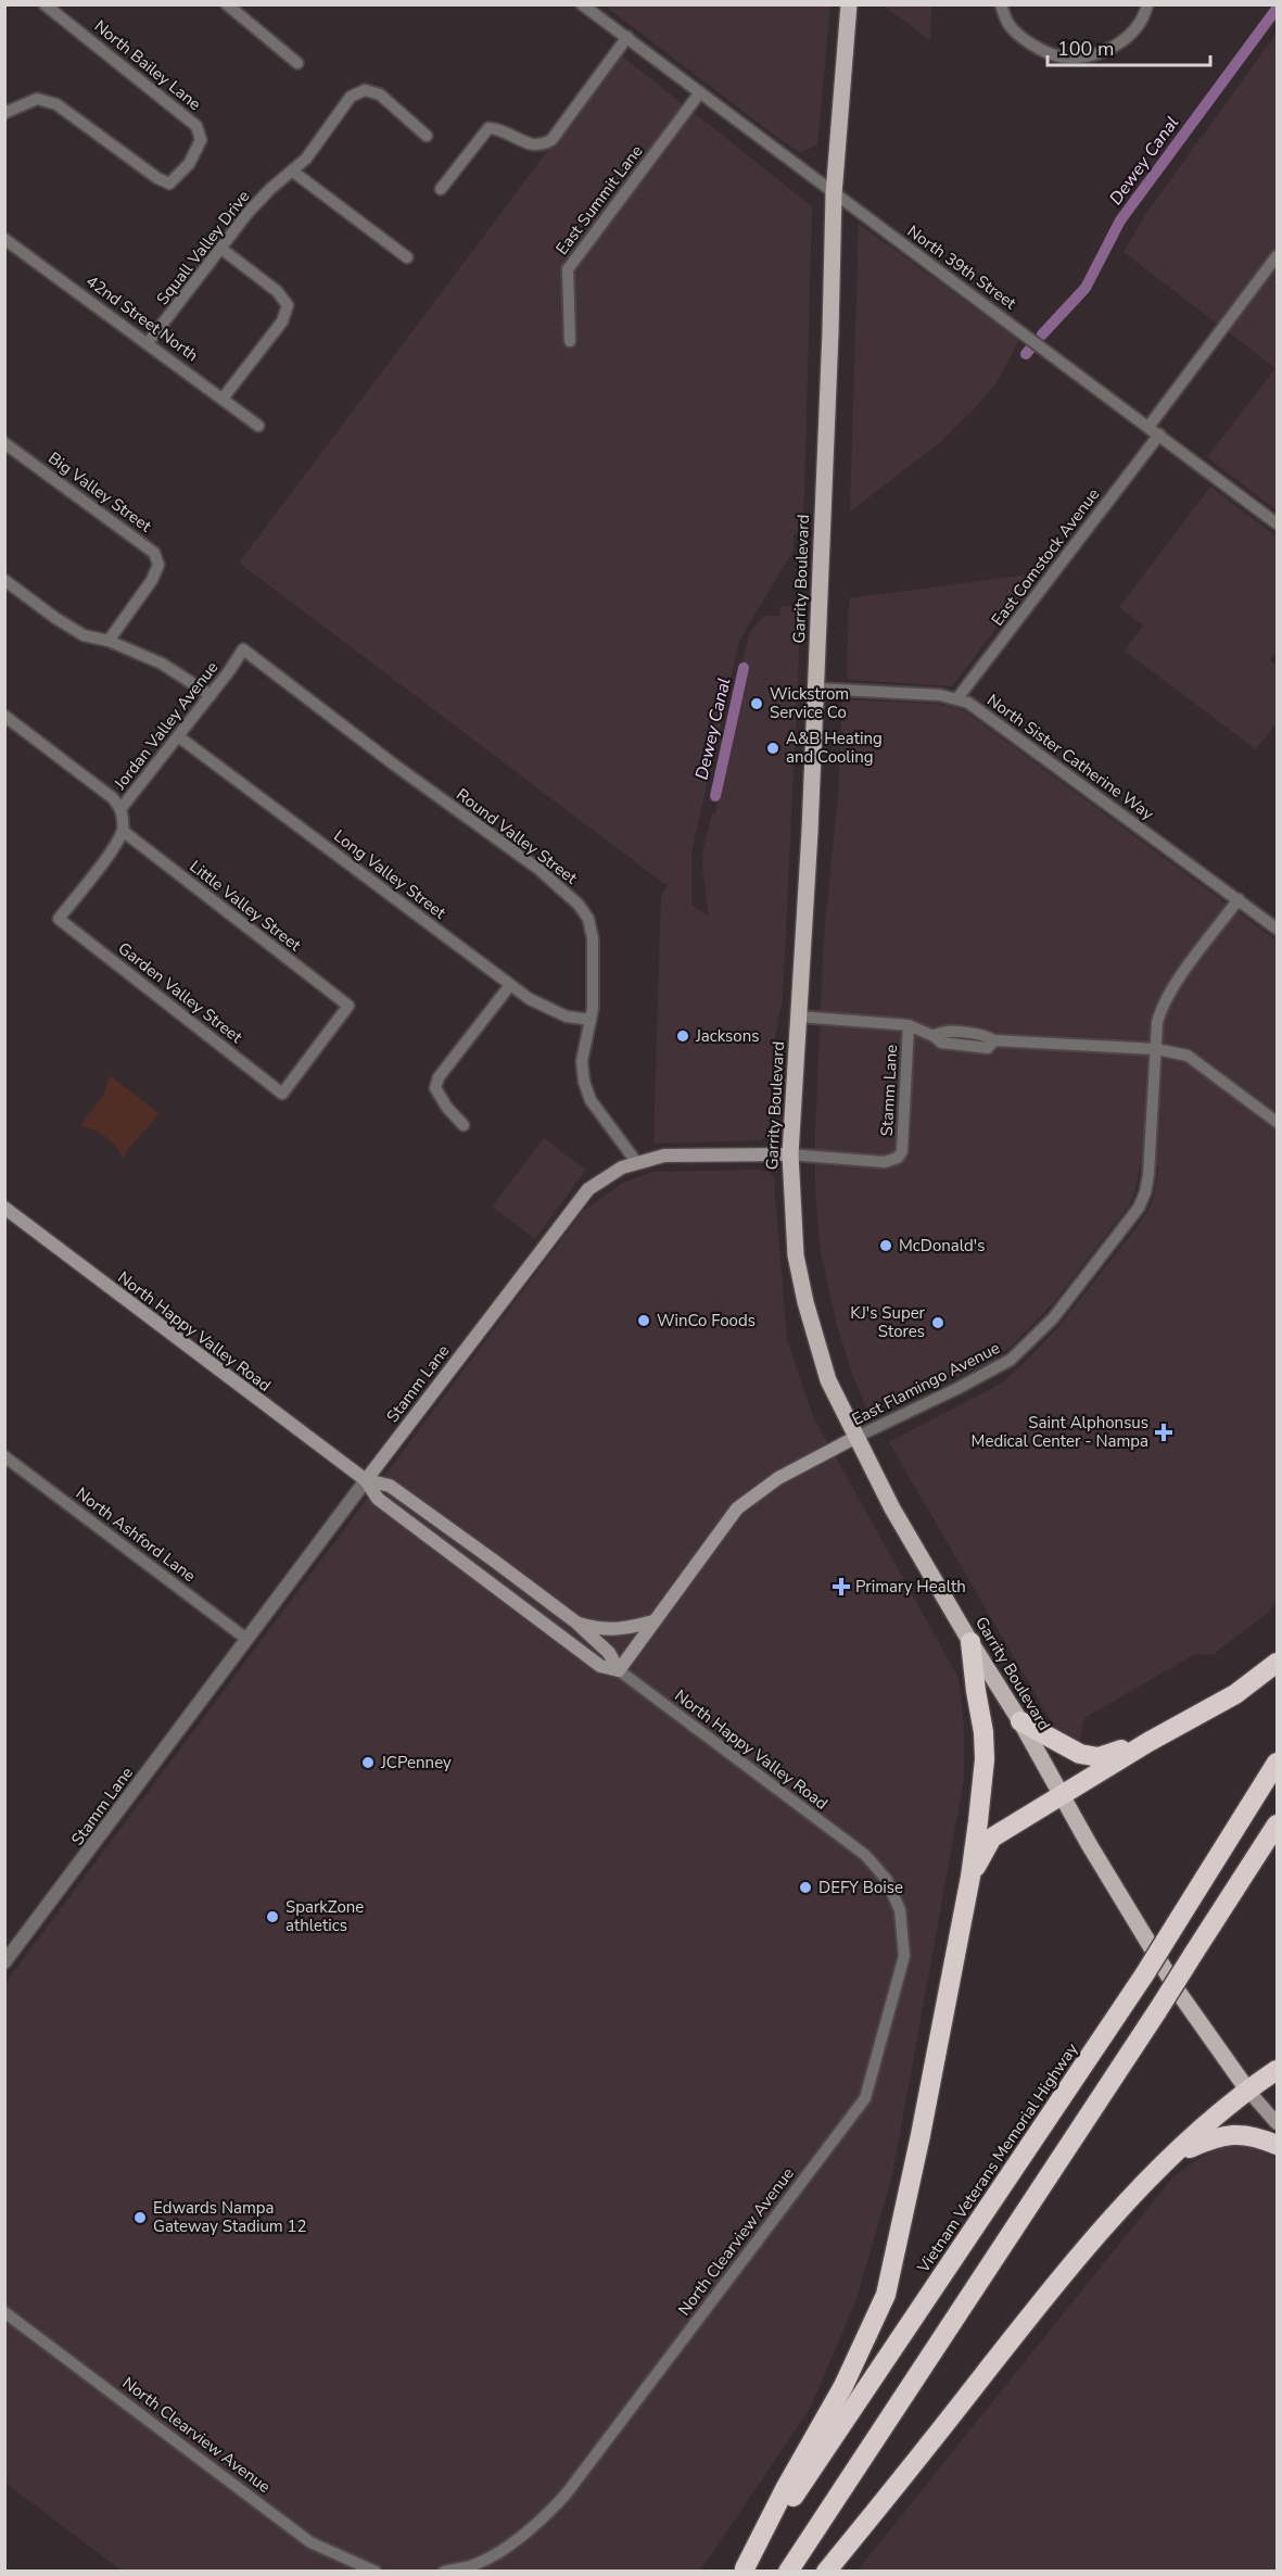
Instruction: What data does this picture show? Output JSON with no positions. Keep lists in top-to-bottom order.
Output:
{
  "streets": {
    "highway": ["Vietnam Veterans Memorial Highway"],
    "main road": [
      "Garrity Boulevard",
      "Stamm Lane",
      "North Happy Valley Road",
      "East Flamingo Avenue"
    ],
    "street": [
      "North Bailey Lane",
      "East Summit Lane",
      "Squall Valley Drive",
      "North 39th Street",
      "42nd Street North",
      "Big Valley Street",
      "East Comstock Avenue",
      "Jordan Valley Avenue",
      "North Sister Catherine Way",
      "Round Valley Street",
      "Long Valley Street",
      "Little Valley Street",
      "Garden Valley Street",
      "North Ashford Lane",
      "North Clearview Avenue"
    ]
  },
  "crossings": [
    ["East Summit Lane", "North 39th Street"],
    ["Squall Valley Drive", "42nd Street North"],
    ["North 39th Street", "East Comstock Avenue"],
    ["North 39th Street", "Garrity Boulevard"],
    ["East Comstock Avenue", "North Sister Catherine Way"],
    ["Garrity Boulevard", "North Sister Catherine Way"],
    ["Garrity Boulevard", "Stamm Lane"],
    ["Garrity Boulevard", "East Flamingo Avenue"],
    ["Jordan Valley Avenue", "Round Valley Street"],
    ["Jordan Valley Avenue", "Long Valley Street"],
    ["Jordan Valley Avenue", "Little Valley Street"],
    ["Jordan Valley Avenue", "Garden Valley Street"],
    ["North Sister Catherine Way", "East Flamingo Avenue"],
    ["Round Valley Street", "Long Valley Street"],
    ["Round Valley Street", "Stamm Lane"],
    ["Little Valley Street", "Garden Valley Street"],
    ["Stamm Lane", "North Happy Valley Road"],
    ["Stamm Lane", "North Ashford Lane"],
    ["North Happy Valley Road", "East Flamingo Avenue"],
    ["North Happy Valley Road", "North Clearview Avenue"]
  ],
  "water": ["Dewey Canal"],
  "places": {
    "other": [
      "Wickstrom Service Co",
      "A&B Heating and Cooling",
      "Jacksons",
      "McDonald's",
      "WinCo Foods",
      "KJ's Super Stores",
      "JCPenney",
      "DEFY Boise",
      "SparkZone athletics",
      "Edwards Nampa Gateway Stadium 12"
    ],
    "health": ["Saint Alphonsus Medical Center - Nampa", "Primary Health"]
  },
  "scale_bar": "100 m"
}
